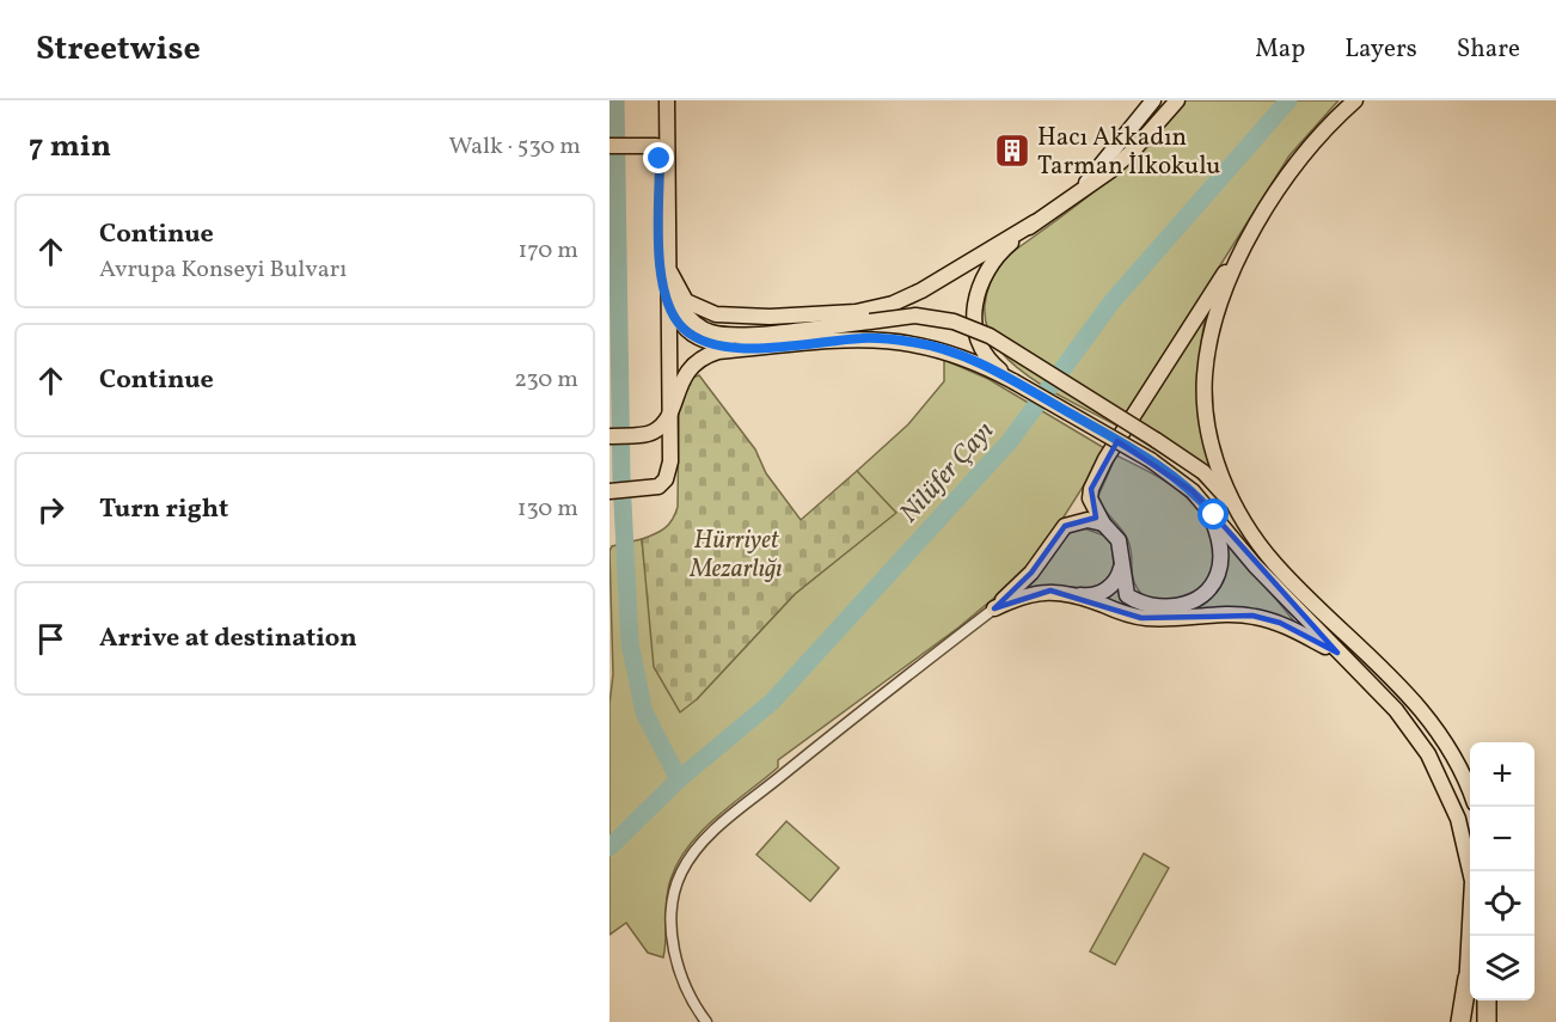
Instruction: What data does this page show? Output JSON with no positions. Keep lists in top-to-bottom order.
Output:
{
  "water": ["Nilüfer Çayı"],
  "parks": ["Hürriyet Mezarlığı"],
  "places": {
    "building": ["Hacı Akkadın Tarman İlkokulu"]
  },
  "page": {
    "header": "Streetwise",
    "nav": ["Map", "Layers", "Share"],
    "heading": ["7 min", "Walk · 530 m"],
    "list": [
      ["Continue", "Avrupa Konseyi Bulvarı", "170 m"],
      ["Continue", "230 m"],
      ["Turn right", "130 m"],
      "Arrive at destination"
    ],
    "map_buttons": ["+", "−"]
  }
}
